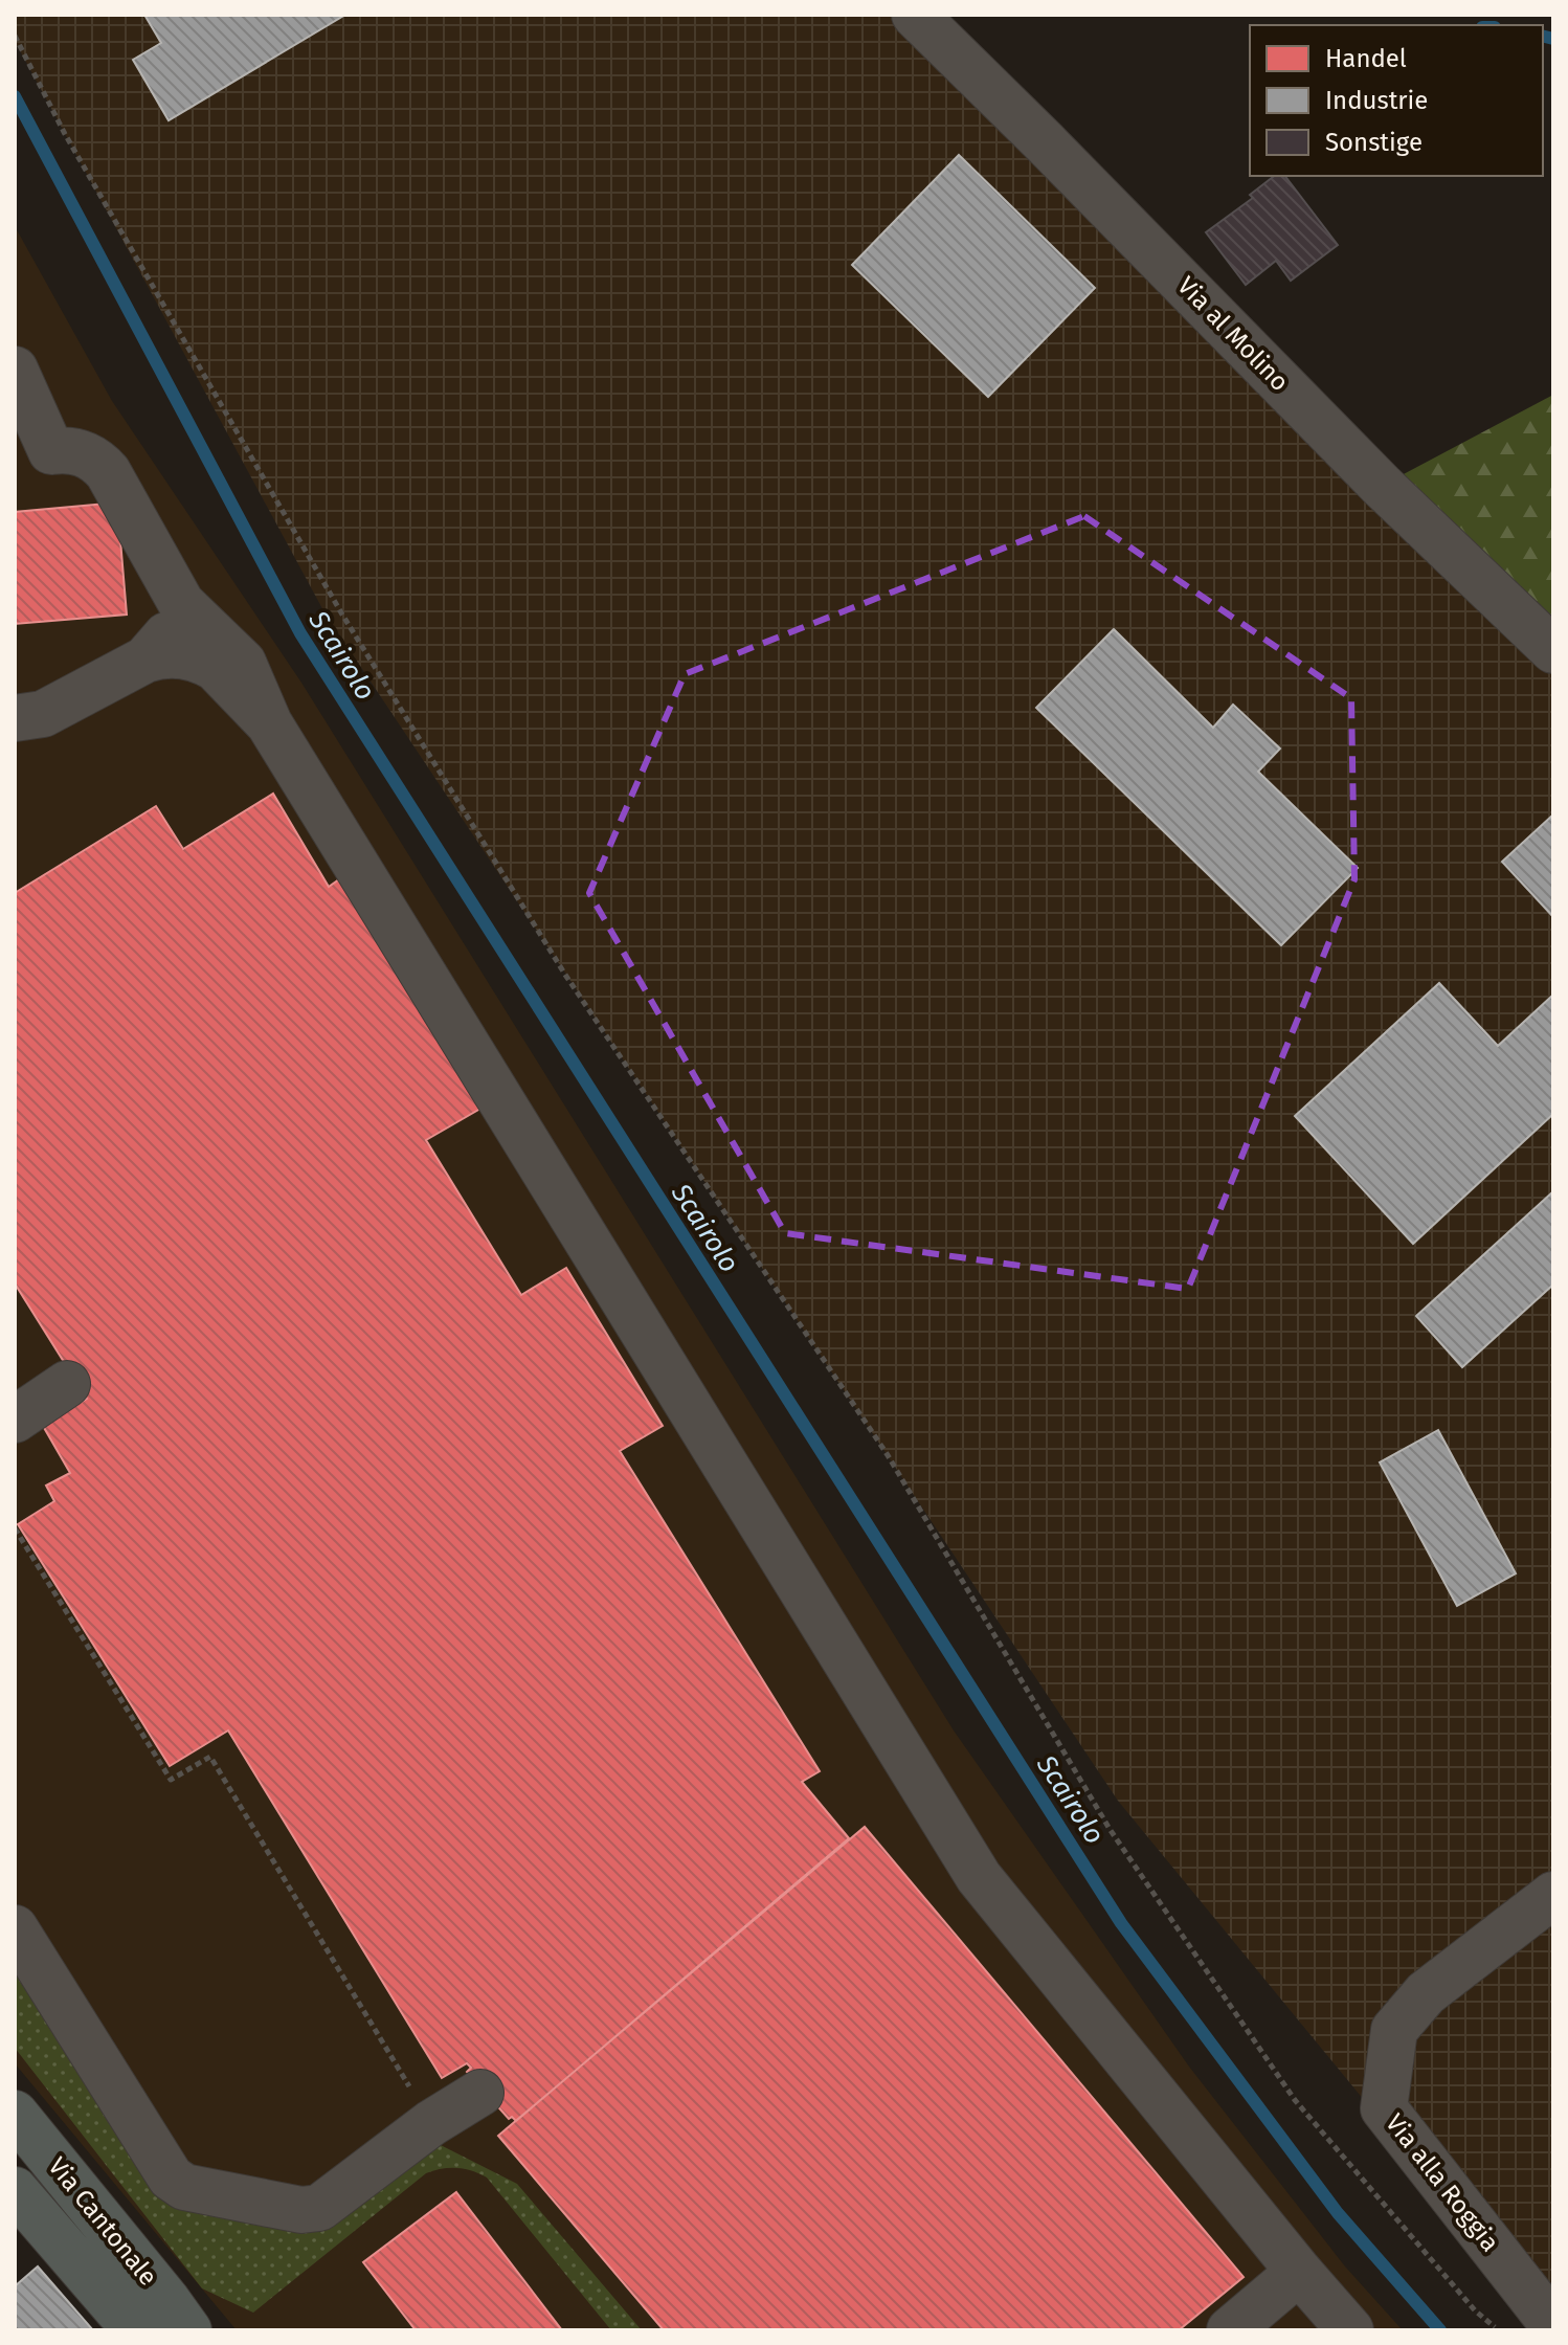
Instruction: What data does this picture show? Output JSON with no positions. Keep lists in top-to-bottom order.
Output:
{
  "streets": {
    "main road": ["Via Cantonale"],
    "street": ["Via al Molino", "Via alla Roggia"]
  },
  "water": ["Scairolo"],
  "legend": ["Handel", "Industrie", "Sonstige"]
}
